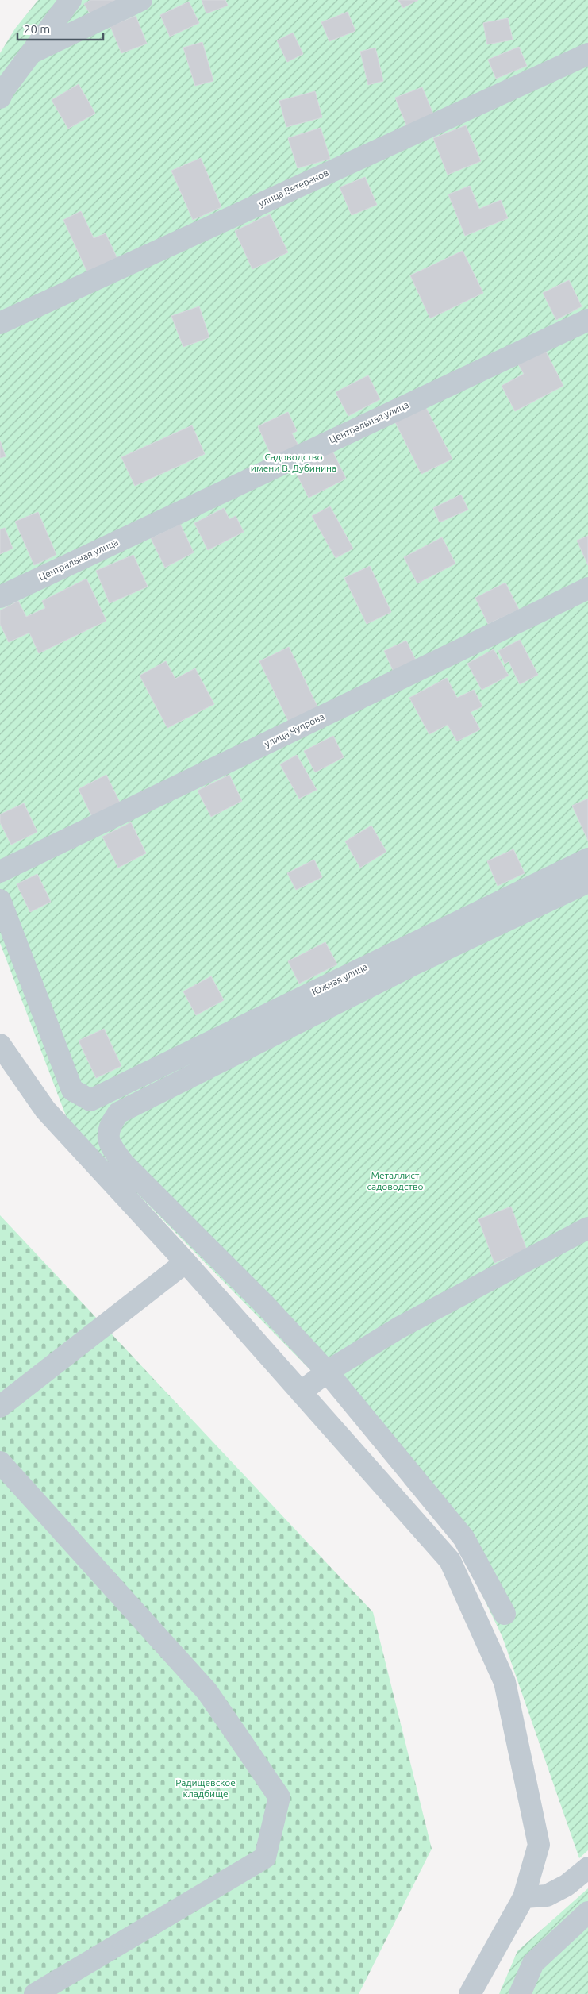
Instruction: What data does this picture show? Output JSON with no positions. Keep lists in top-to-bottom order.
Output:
{
  "streets": {
    "street": [
      "улица Ветеранов",
      "Центральная улица",
      "улица Чупрова",
      "Южная улица"
    ]
  },
  "parks": ["Садоводство имени В. Дубинина", "Металлист садоводство", "Радищевское кладбище"],
  "scale_bar": "20 m"
}
